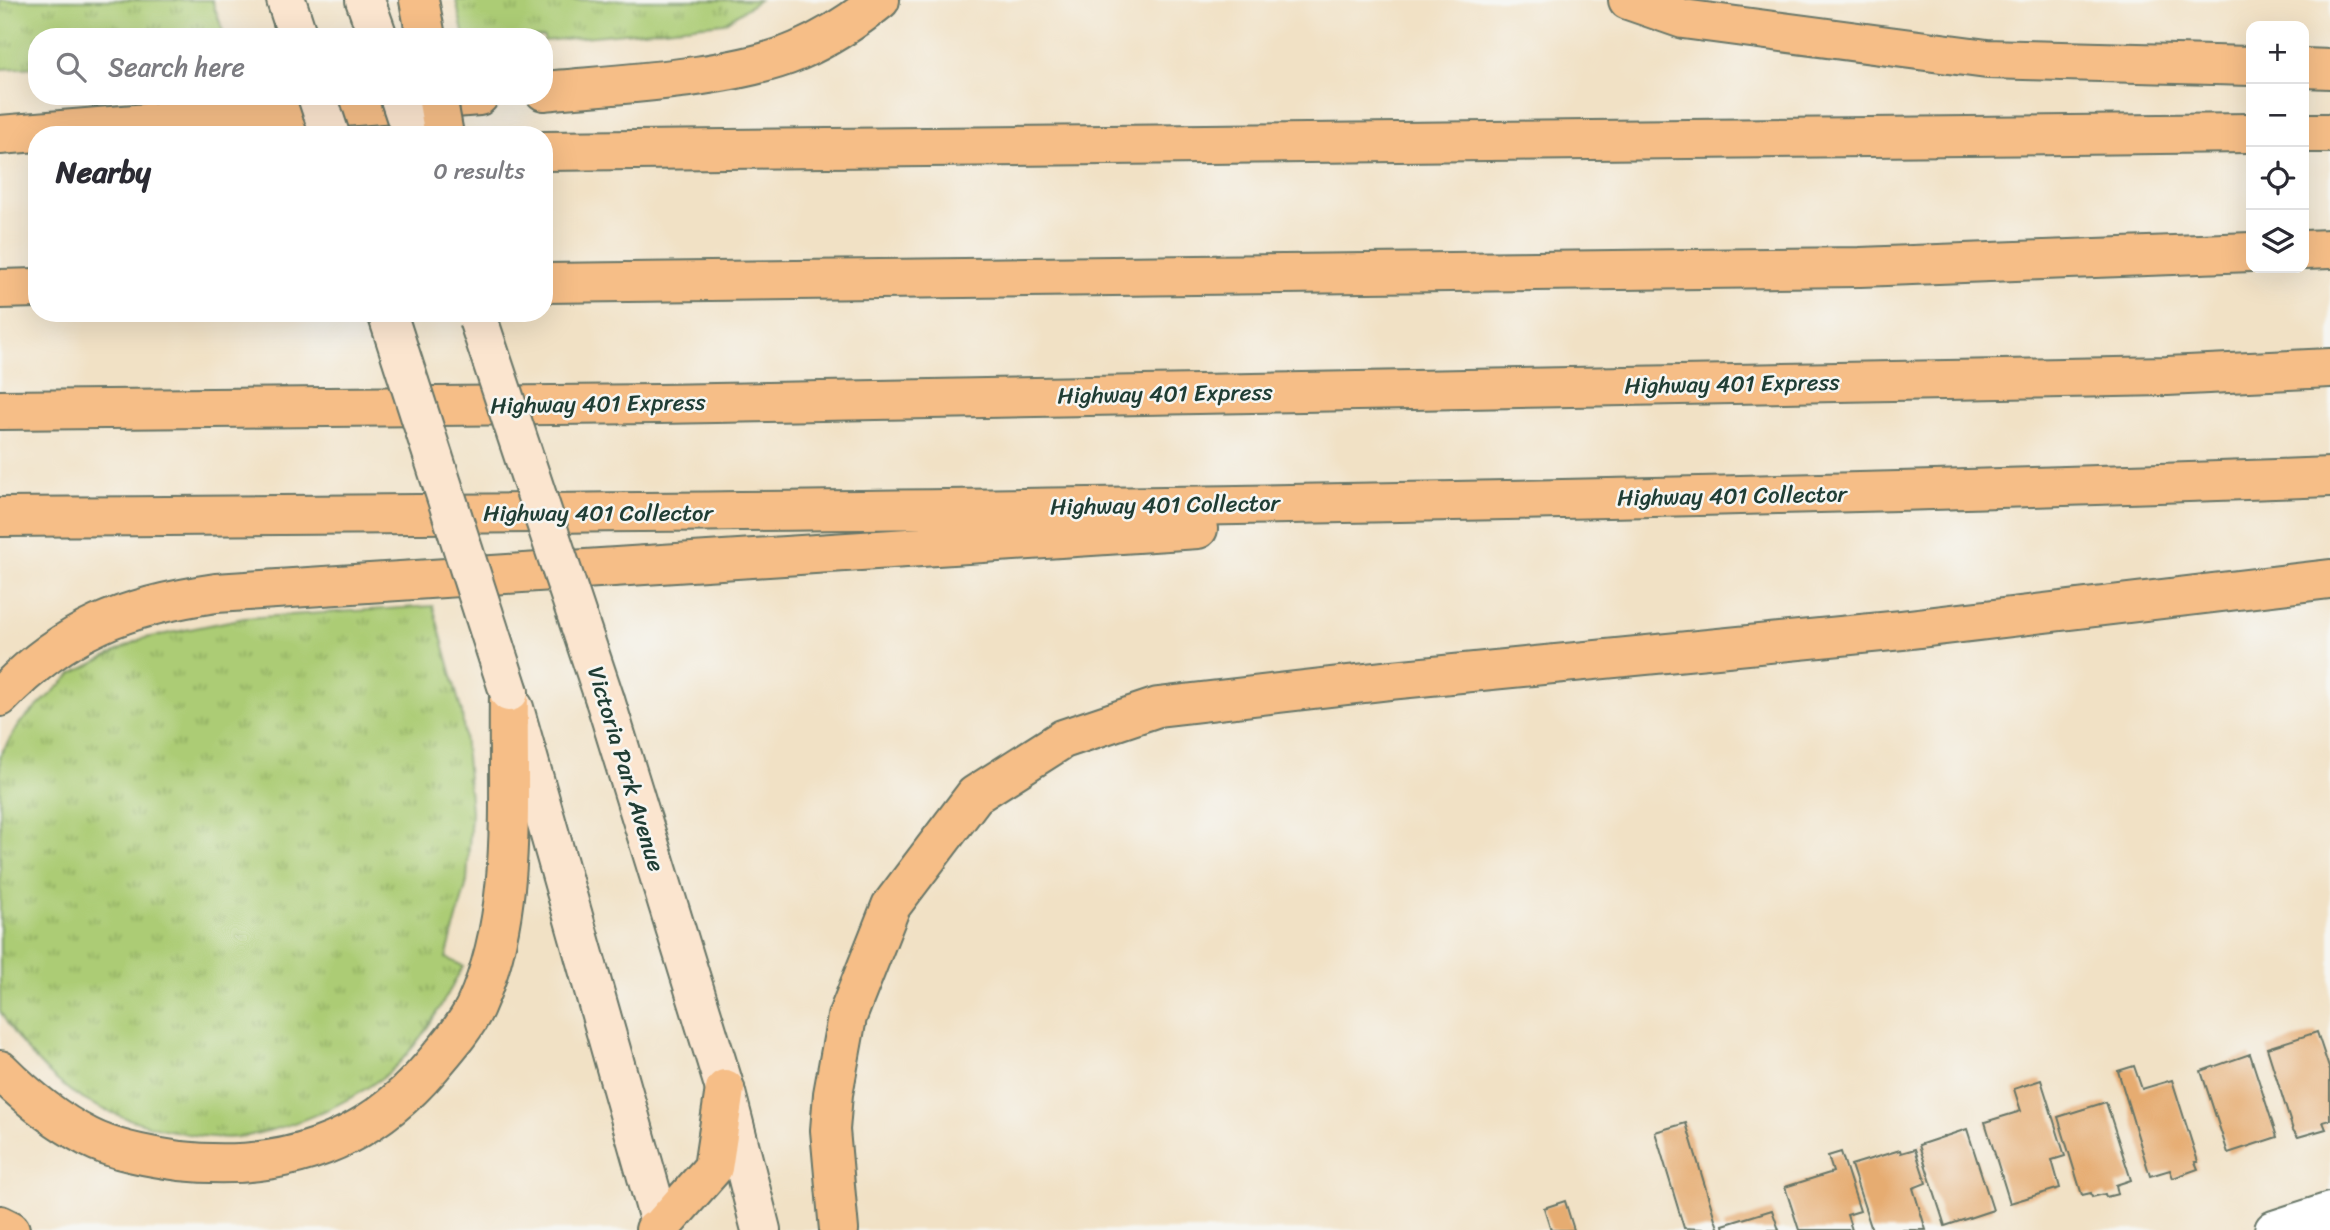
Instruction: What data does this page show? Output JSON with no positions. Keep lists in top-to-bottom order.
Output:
{
  "streets": {
    "highway": ["Highway 401 Express", "Highway 401 Collector"],
    "main road": ["Victoria Park Avenue"]
  },
  "page": {
    "map_buttons": ["+", "−"],
    "search": "Search here",
    "heading": ["Nearby", "0 results"]
  }
}
